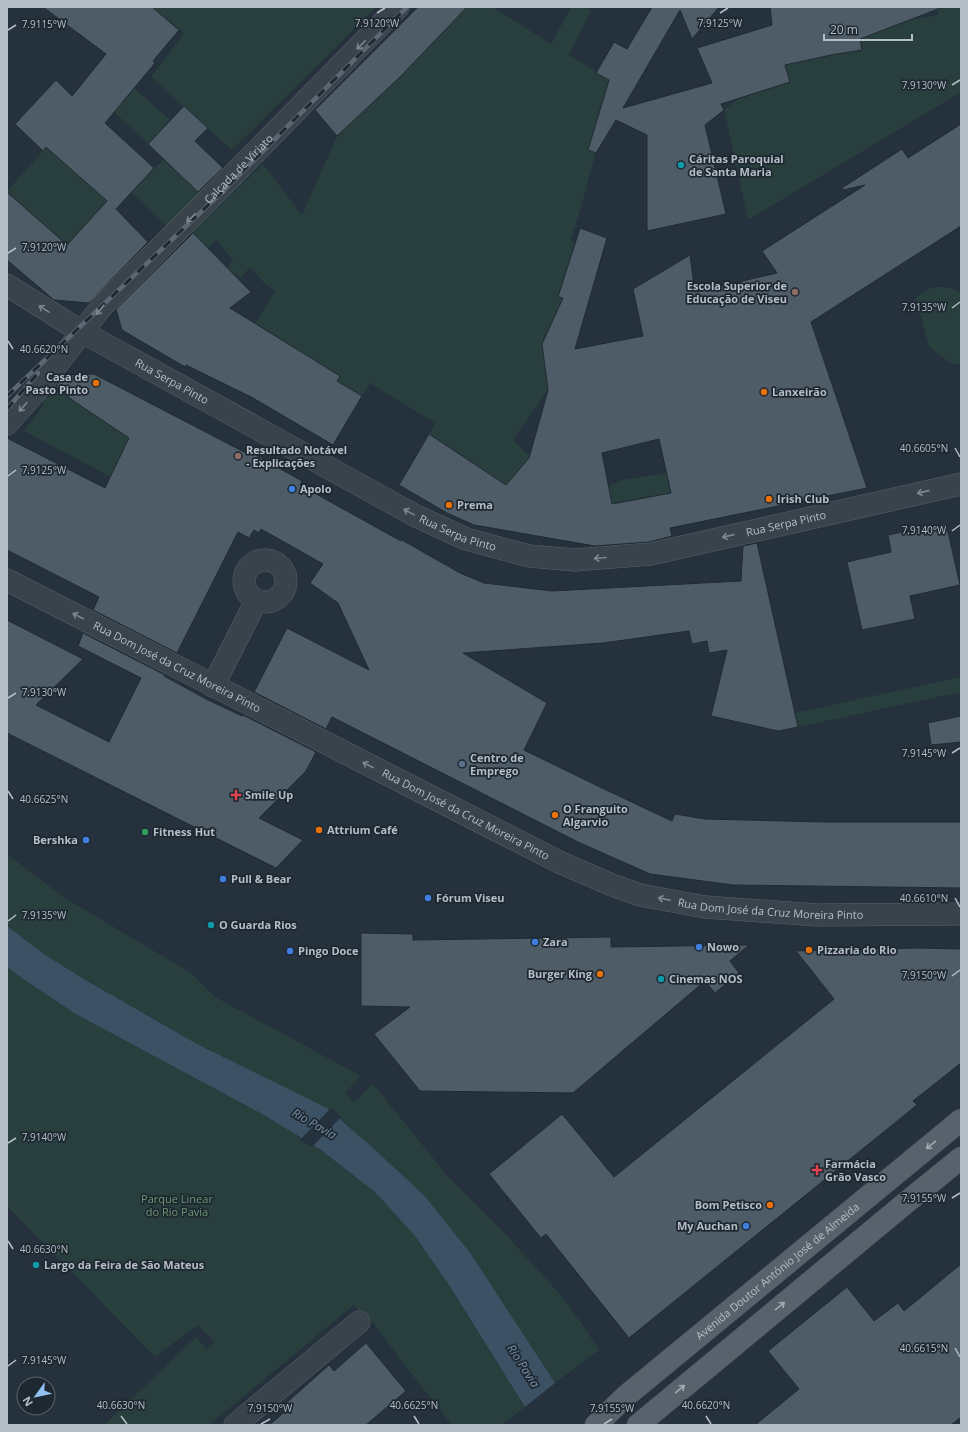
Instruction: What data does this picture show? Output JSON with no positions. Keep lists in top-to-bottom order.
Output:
{
  "streets": {
    "main road": ["Avenida Doutor António José de Almeida"],
    "street": ["Calçada de Viriato", "Rua Serpa Pinto", "Rua Dom José da Cruz Moreira Pinto"]
  },
  "crossings": [
    ["Calçada de Viriato", "Rua Serpa Pinto"]
  ],
  "one_way": ["Calçada de Viriato", "Rua Serpa Pinto", "Rua Dom José da Cruz Moreira Pinto"],
  "water": ["Rio Pavia"],
  "parks": ["Parque Linear do Rio Pavia"],
  "places": {
    "other": [
      "Cáritas Paroquial de Santa Maria",
      "Escola Superior de Educação de Viseu",
      "Casa de Pasto Pinto",
      "Lanxeirão",
      "Resultado Notável - Explicações",
      "Apolo",
      "Irish Club",
      "Prema",
      "Centro de Emprego",
      "O Franguito Algarvio",
      "Attrium Café",
      "Fitness Hut",
      "Bershka",
      "Pull & Bear",
      "Fórum Viseu",
      "O Guarda Rios",
      "Zara",
      "Nowo",
      "Pizzaria do Rio",
      "Pingo Doce",
      "Burger King",
      "Cinemas NOS",
      "Bom Petisco",
      "My Auchan",
      "Largo da Feira de São Mateus"
    ],
    "health": ["Smile Up", "Farmácia Grão Vasco"]
  },
  "scale_bar": "20 m",
  "north": "bottom left",
  "coordinates": [
    "7.9120°W",
    "7.9125°W",
    "7.9115°W",
    "7.9130°W",
    "7.9135°W",
    "40.6620°N",
    "40.6605°N",
    "7.9140°W",
    "7.9145°W",
    "40.6625°N",
    "40.6610°N",
    "7.9150°W",
    "7.9155°W",
    "40.6630°N",
    "40.6615°N"
  ]
}
